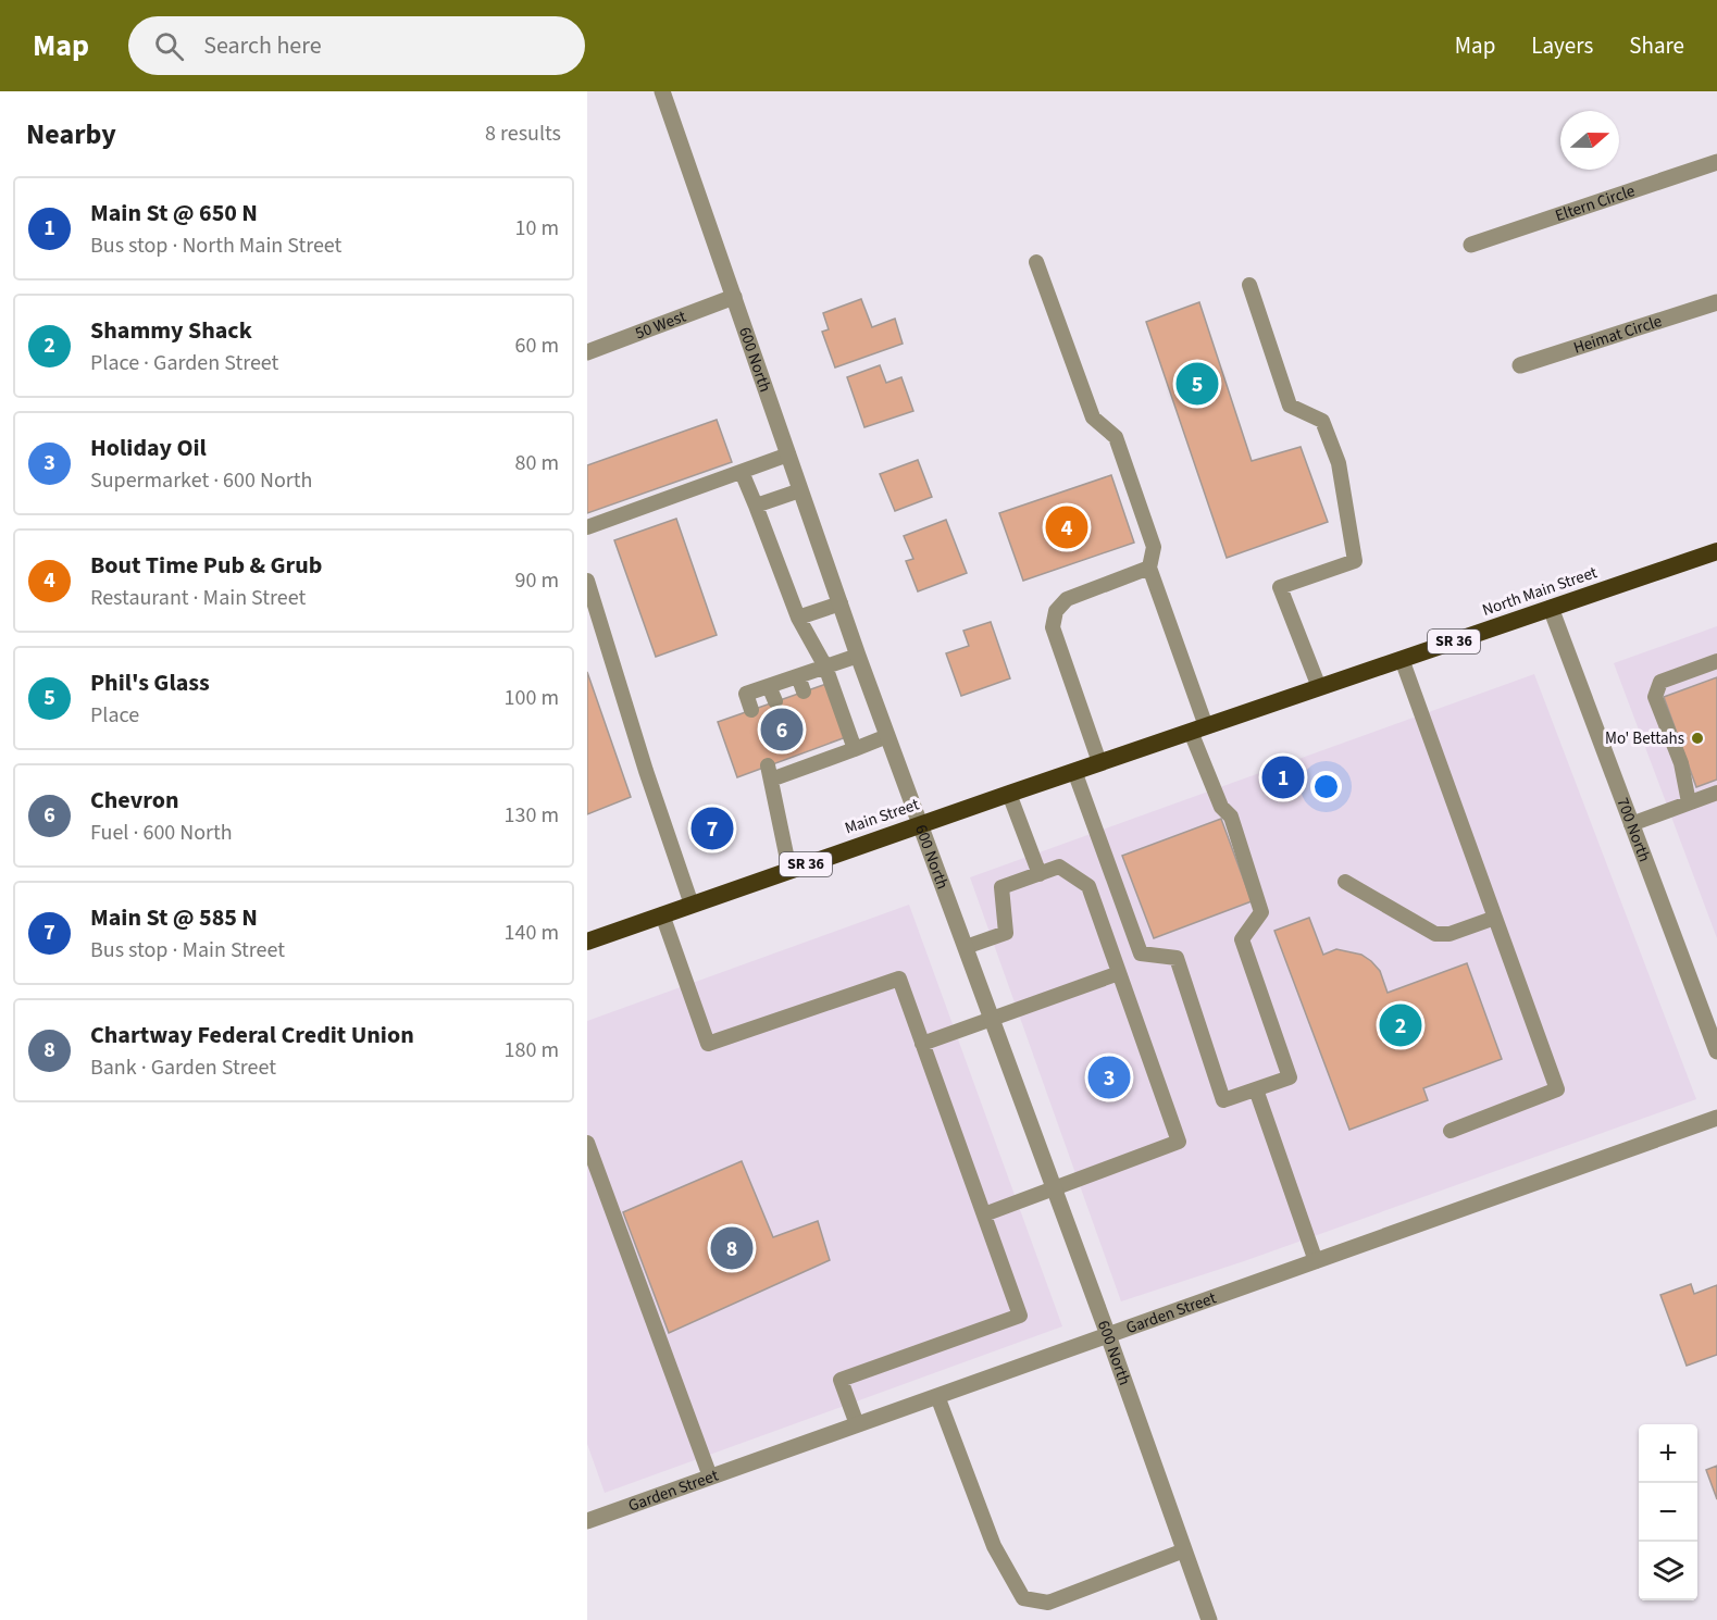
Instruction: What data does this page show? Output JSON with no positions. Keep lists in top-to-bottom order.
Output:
{
  "streets": {
    "highway": ["North Main Street", "SR 36", "Main Street"],
    "street": [
      "Eltern Circle",
      "50 West",
      "Heimat Circle",
      "600 North",
      "700 North",
      "Garden Street"
    ]
  },
  "crossings": [
    ["50 West", "600 North"],
    ["600 North", "Main Street"],
    ["600 North", "Garden Street"],
    ["North Main Street", "Main Street"],
    ["North Main Street", "700 North"]
  ],
  "places": ["Mo' Bettahs"],
  "north": "right",
  "page": {
    "header": "Map",
    "search": "Search here",
    "nav": ["Map", "Layers", "Share"],
    "heading": ["Nearby", "8 results"],
    "list": [
      {
        "mark": "1",
        "name": "Main St @ 650 N",
        "note": "Bus stop · North Main Street",
        "value": "10 m"
      },
      {
        "mark": "2",
        "name": "Shammy Shack",
        "note": "Place · Garden Street",
        "value": "60 m"
      },
      {
        "mark": "3",
        "name": "Holiday Oil",
        "note": "Supermarket · 600 North",
        "value": "80 m"
      },
      {
        "mark": "4",
        "name": "Bout Time Pub & Grub",
        "note": "Restaurant · Main Street",
        "value": "90 m"
      },
      {
        "mark": "5",
        "name": "Phil's Glass",
        "note": "Place",
        "value": "100 m"
      },
      {
        "mark": "6",
        "name": "Chevron",
        "note": "Fuel · 600 North",
        "value": "130 m"
      },
      {
        "mark": "7",
        "name": "Main St @ 585 N",
        "note": "Bus stop · Main Street",
        "value": "140 m"
      },
      {
        "mark": "8",
        "name": "Chartway Federal Credit Union",
        "note": "Bank · Garden Street",
        "value": "180 m"
      }
    ],
    "pins": [
      "5",
      "4",
      "6",
      "1",
      "7",
      "2",
      "3",
      "8"
    ],
    "map_buttons": ["+", "−"]
  }
}
